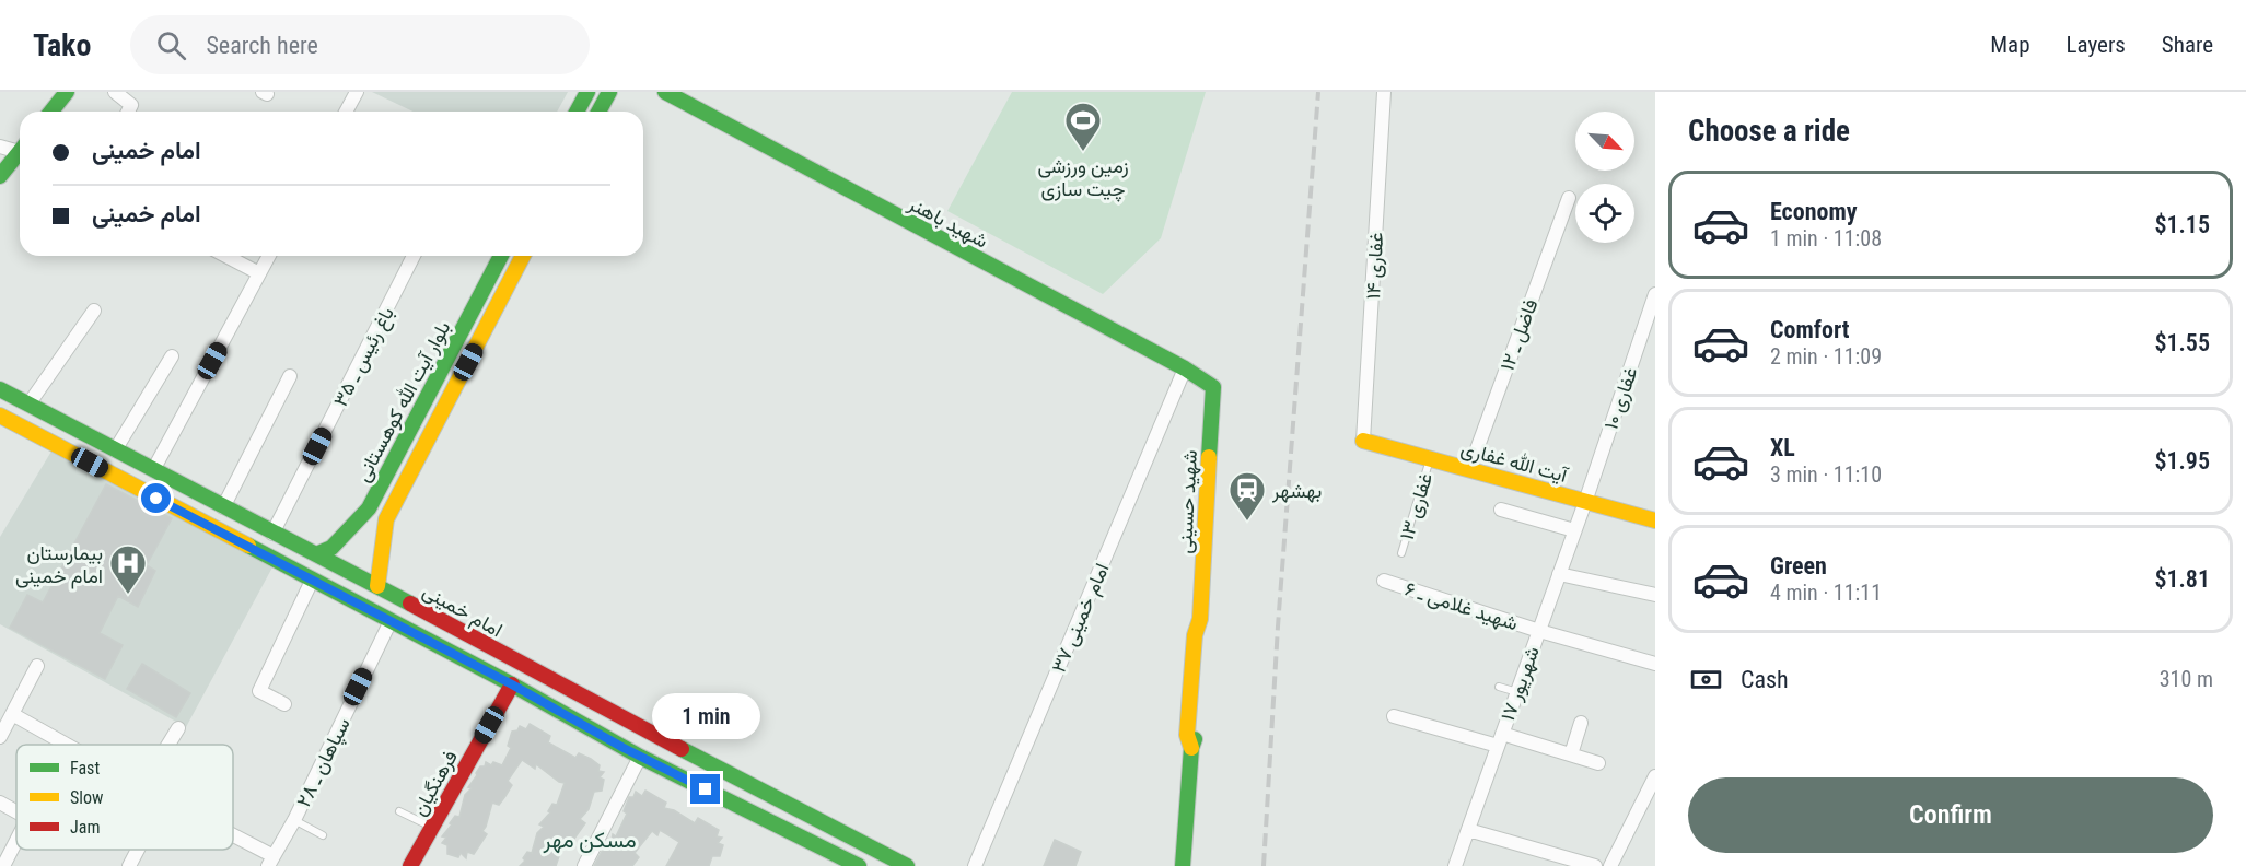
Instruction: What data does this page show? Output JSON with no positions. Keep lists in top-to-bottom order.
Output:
{
  "streets": {
    "main road": [
      "شهید باهنر",
      "بلوار آیت الله کوهستانی",
      "آیت الله غفاری",
      "شهید حسینی",
      "امام خمینی",
      "فرهنگیان"
    ],
    "street": [
      "غفاری ۱۴",
      "فاضل ـ ۱۲",
      "باغ رئیس ـ ۳۵",
      "غفاری ۱۰",
      "شهید غلامی ـ ۶",
      "امام خمینی ۳۷",
      "۱۷ شهریور",
      "سپاهان ـ ۲۸"
    ],
    "lane": ["غفاری ۱۳"]
  },
  "crossings": [
    ["شهید باهنر", "شهید حسینی"],
    ["شهید باهنر", "امام خمینی ۳۷"],
    ["غفاری ۱۴", "آیت الله غفاری"],
    ["فاضل ـ ۱۲", "آیت الله غفاری"],
    ["باغ رئیس ـ ۳۵", "امام خمینی"],
    ["غفاری ۱۰", "آیت الله غفاری"],
    ["غفاری ۱۰", "۱۷ شهریور"],
    ["بلوار آیت الله کوهستانی", "امام خمینی"],
    ["آیت الله غفاری", "غفاری ۱۳"],
    ["آیت الله غفاری", "۱۷ شهریور"],
    ["شهید غلامی ـ ۶", "۱۷ شهریور"]
  ],
  "districts": ["مسکن مهر"],
  "places": {
    "sports": ["زمین ورزشی چیت سازی"],
    "station": ["بهشهر"],
    "hospital": ["بیمارستان امام خمینی"]
  },
  "legend": ["Fast", "Slow", "Jam"],
  "north": "bottom right",
  "page": {
    "header": "Tako",
    "search": "Search here",
    "nav": ["Map", "Layers", "Share"],
    "heading": "Choose a ride",
    "banner": ["امام خمینی", "امام خمینی"],
    "list": [
      {
        "name": "Economy",
        "note": "1 min · 11:08",
        "value": "$1.15"
      },
      {
        "name": "Comfort",
        "note": "2 min · 11:09",
        "value": "$1.55"
      },
      {
        "name": "XL",
        "note": "3 min · 11:10",
        "value": "$1.95"
      },
      {
        "name": "Green",
        "note": "4 min · 11:11",
        "value": "$1.81"
      }
    ],
    "pay": ["Cash", "310 m"],
    "bubble": "1 min",
    "buttons": "Confirm"
  }
}
